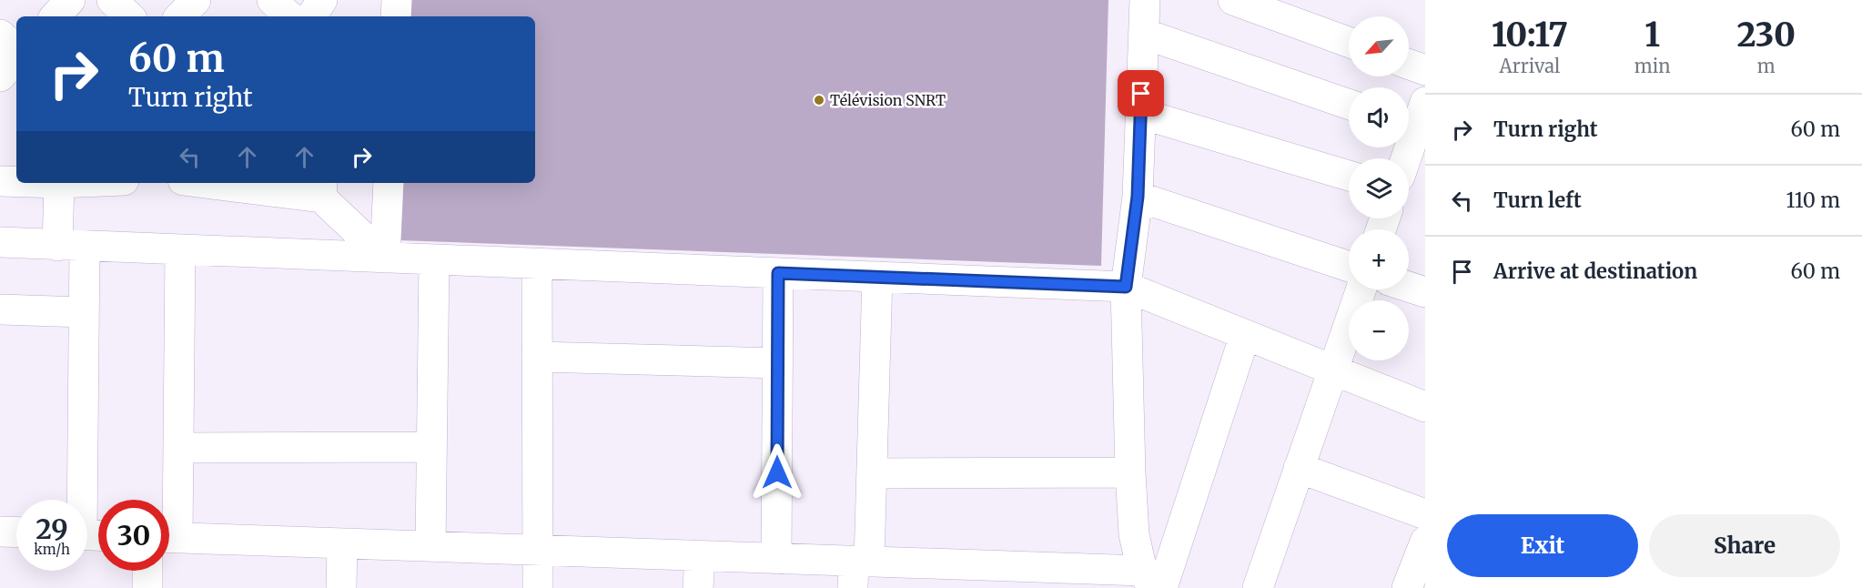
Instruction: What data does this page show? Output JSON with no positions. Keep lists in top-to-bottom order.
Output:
{
  "places": ["Télévision SNRT"],
  "north": "bottom left",
  "page": {
    "eta": [
      "10:17",
      "Arrival",
      "1",
      "min",
      "230",
      "m"
    ],
    "map_buttons": ["+", "−"],
    "turn": ["60 m", "Turn right"],
    "list": [
      {
        "name": "Turn right",
        "value": "60 m"
      },
      {
        "name": "Turn left",
        "value": "110 m"
      },
      {
        "name": "Arrive at destination",
        "value": "60 m"
      }
    ],
    "speed": "29 km/h",
    "limit": "30",
    "buttons": ["Exit", "Share"]
  }
}
